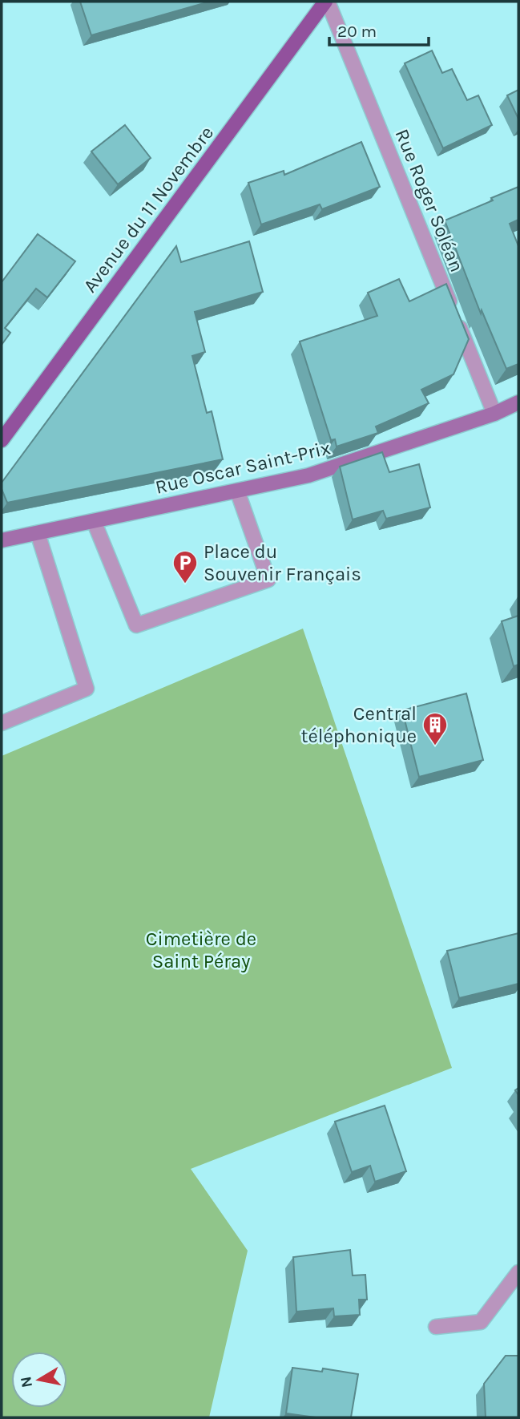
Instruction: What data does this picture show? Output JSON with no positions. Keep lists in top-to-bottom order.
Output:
{
  "streets": {
    "main road": ["Avenue du 11 Novembre"],
    "street": ["Rue Roger Soléan", "Rue Oscar Saint-Prix"]
  },
  "crossings": [
    ["Rue Roger Soléan", "Avenue du 11 Novembre"],
    ["Rue Roger Soléan", "Rue Oscar Saint-Prix"]
  ],
  "parks": ["Cimetière de Saint Péray"],
  "places": {
    "parking": ["Place du Souvenir Français"],
    "building": ["Central téléphonique"]
  },
  "scale_bar": "20 m",
  "north": "left"
}
